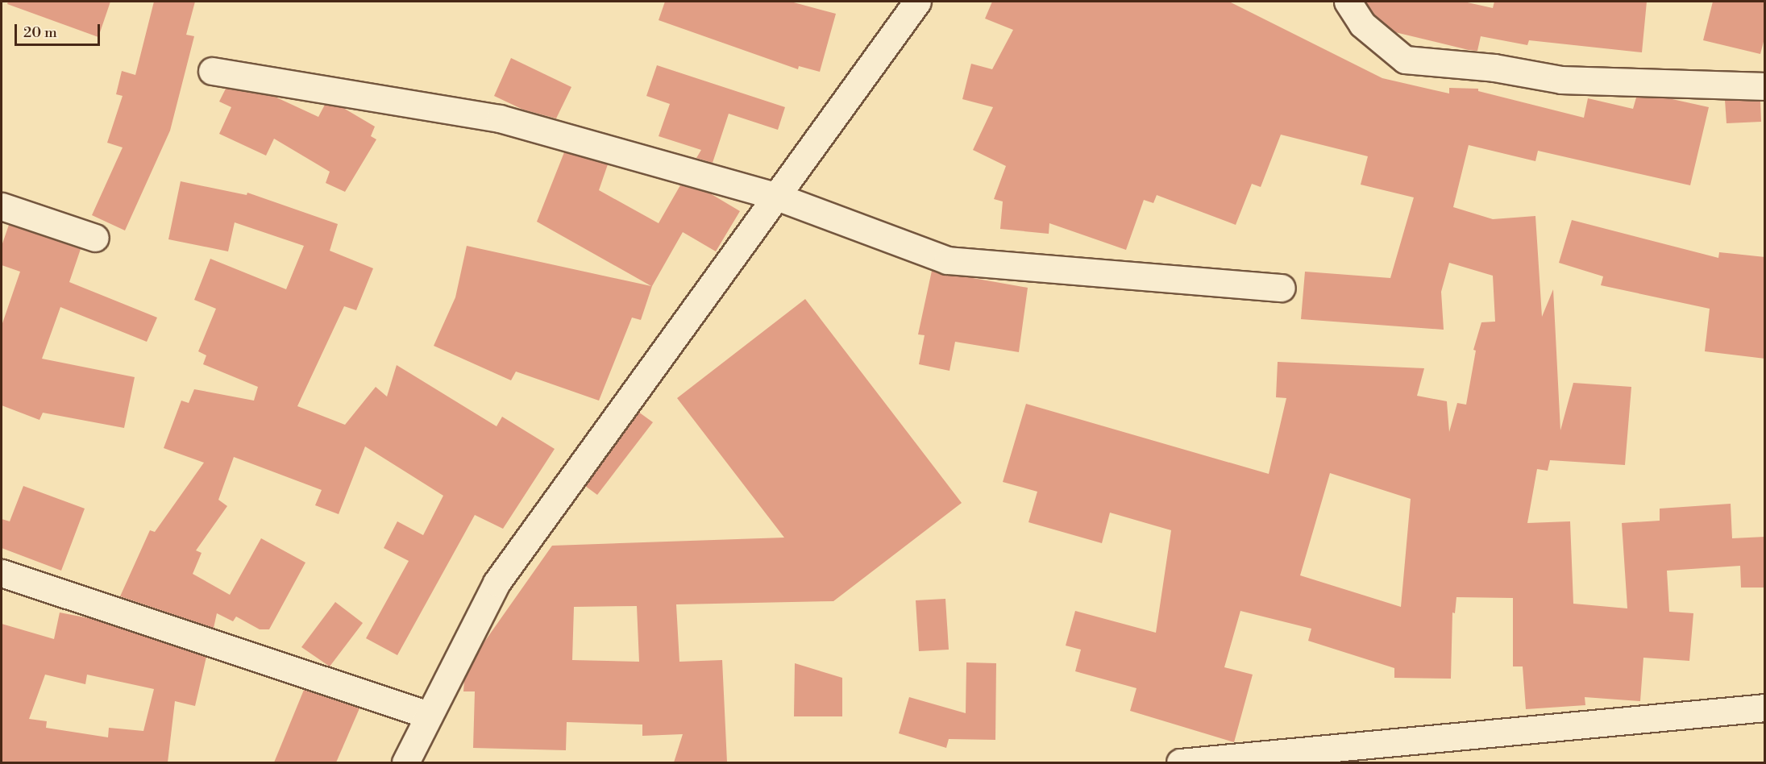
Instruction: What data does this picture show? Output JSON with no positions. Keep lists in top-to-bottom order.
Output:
{
  "scale_bar": "20 m"
}
